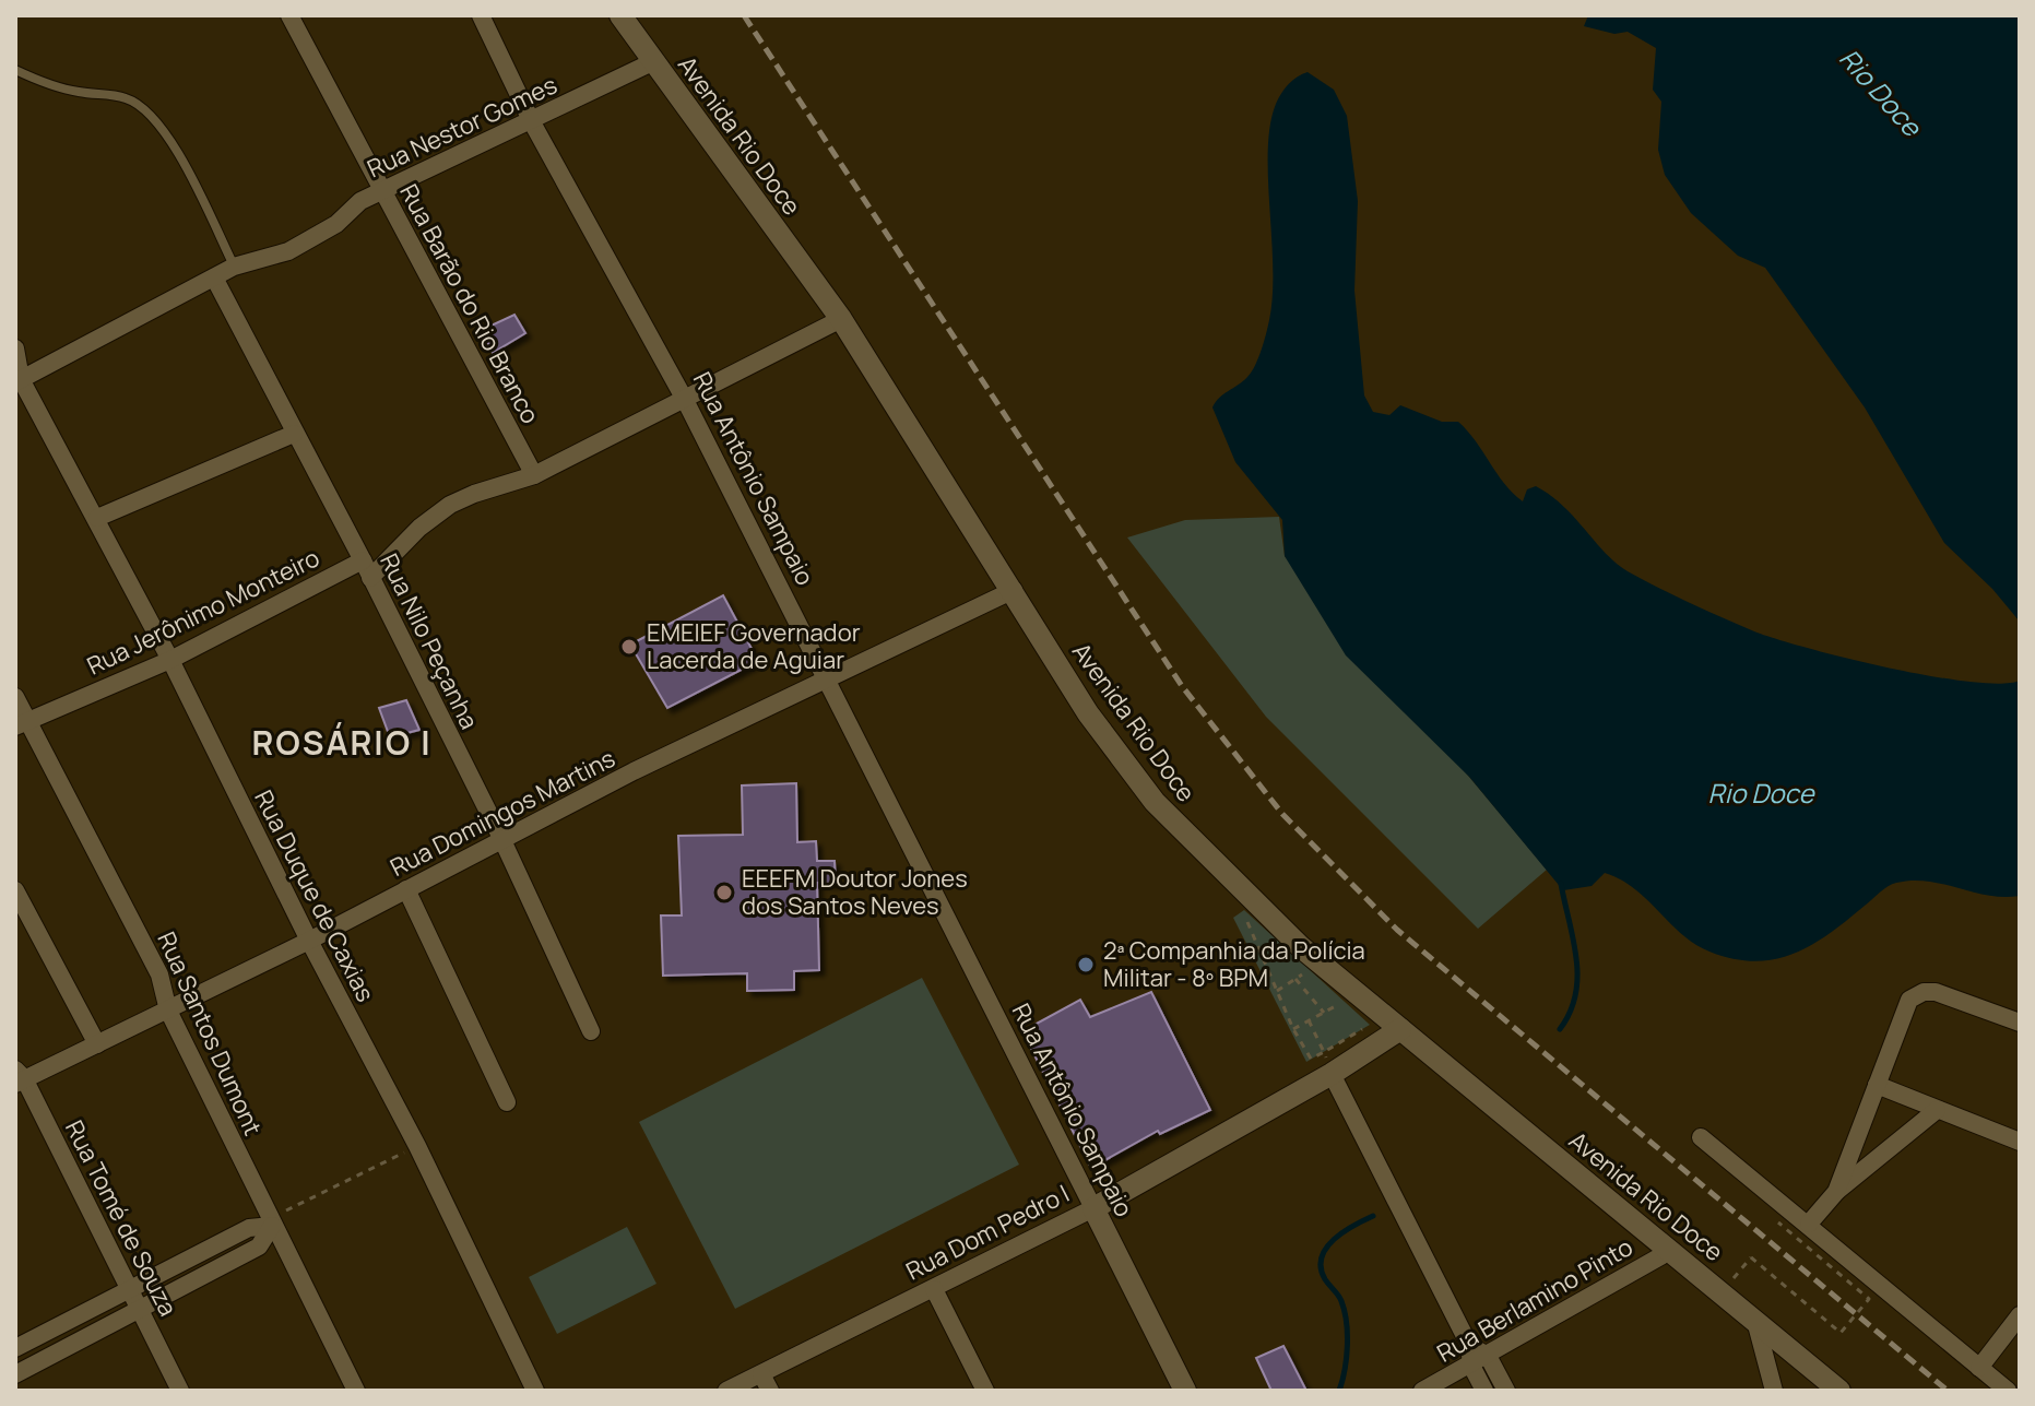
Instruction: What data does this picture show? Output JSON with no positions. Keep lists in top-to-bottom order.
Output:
{
  "streets": {
    "street": [
      "Rua Nestor Gomes",
      "Avenida Rio Doce",
      "Rua Barão do Rio Branco",
      "Rua Antônio Sampaio",
      "Rua Jerônimo Monteiro",
      "Rua Nilo Peçanha",
      "Rua Domingos Martins",
      "Rua Duque de Caxias",
      "Rua Santos Dumont",
      "Rua Tomé de Souza",
      "Rua Dom Pedro I",
      "Rua Berlamino Pinto"
    ]
  },
  "crossings": [
    ["Rua Nestor Gomes", "Avenida Rio Doce"],
    ["Rua Nestor Gomes", "Rua Barão do Rio Branco"],
    ["Rua Nestor Gomes", "Rua Antônio Sampaio"],
    ["Rua Nestor Gomes", "Rua Nilo Peçanha"],
    ["Rua Nestor Gomes", "Rua Duque de Caxias"],
    ["Avenida Rio Doce", "Rua Domingos Martins"],
    ["Avenida Rio Doce", "Rua Dom Pedro I"],
    ["Avenida Rio Doce", "Rua Berlamino Pinto"],
    ["Rua Antônio Sampaio", "Rua Domingos Martins"],
    ["Rua Antônio Sampaio", "Rua Dom Pedro I"],
    ["Rua Jerônimo Monteiro", "Rua Nilo Peçanha"],
    ["Rua Jerônimo Monteiro", "Rua Duque de Caxias"],
    ["Rua Jerônimo Monteiro", "Rua Santos Dumont"],
    ["Rua Nilo Peçanha", "Rua Domingos Martins"],
    ["Rua Domingos Martins", "Rua Duque de Caxias"],
    ["Rua Domingos Martins", "Rua Santos Dumont"],
    ["Rua Domingos Martins", "Rua Tomé de Souza"]
  ],
  "districts": ["ROSÁRIO I"],
  "water": ["Rio Doce"],
  "places": ["EMEIEF Governador Lacerda de Aguiar", "EEEFM Doutor Jones dos Santos Neves", "2ª Companhia da Polícia Militar - 8º BPM"]
}
